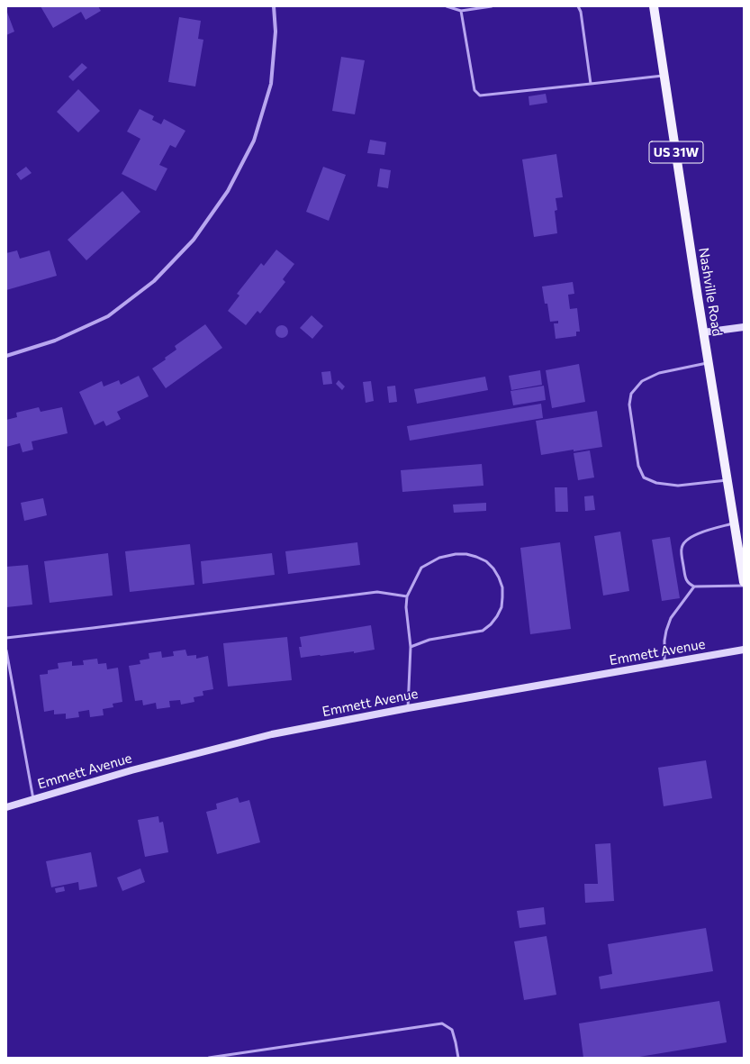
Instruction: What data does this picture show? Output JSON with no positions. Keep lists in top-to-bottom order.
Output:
{
  "streets": {
    "main road": ["US 31W", "Nashville Road"],
    "street": ["Emmett Avenue"]
  }
}
